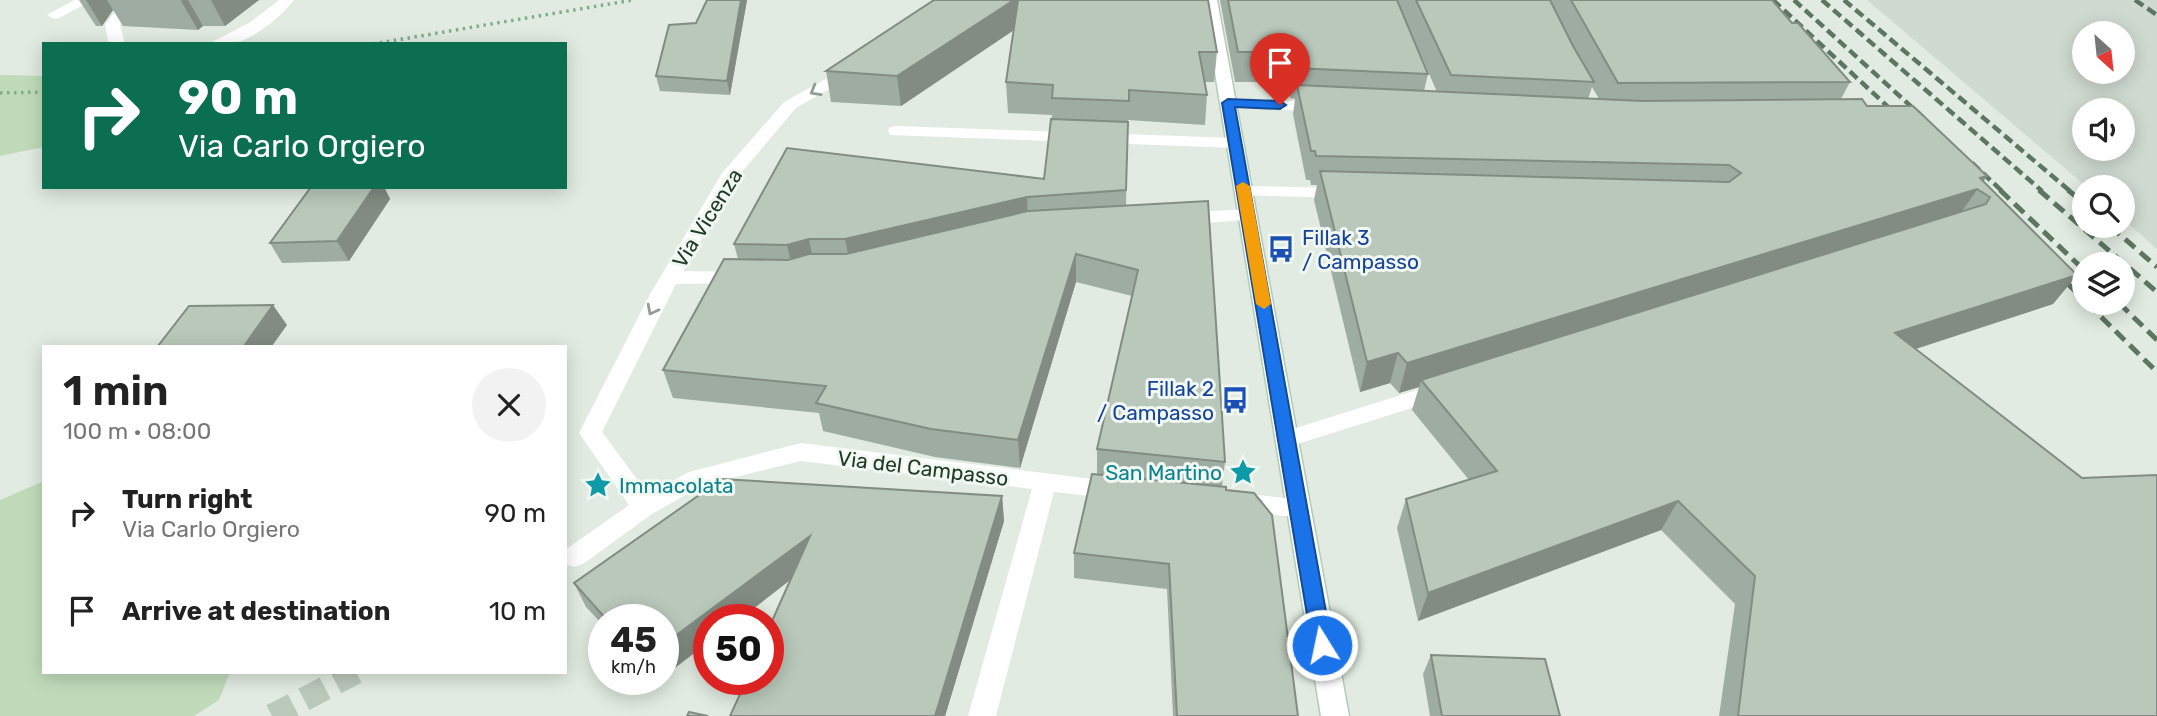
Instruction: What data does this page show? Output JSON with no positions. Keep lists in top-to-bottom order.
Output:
{
  "streets": {
    "street": ["Via Vicenza", "Via del Campasso"]
  },
  "crossings": [
    ["Via Vicenza", "Via del Campasso"]
  ],
  "one_way": ["Via Vicenza"],
  "places": {
    "bus stop": ["Fillak 3 / Campasso", "Fillak 2 / Campasso"],
    "place": ["San Martino", "Immacolata"]
  },
  "north": "bottom right",
  "page": {
    "turn": ["90 m", "Via Carlo Orgiero"],
    "heading": ["1 min", "100 m · 08:00"],
    "list": [
      {
        "name": "Turn right",
        "note": "Via Carlo Orgiero",
        "value": "90 m"
      },
      {
        "name": "Arrive at destination",
        "value": "10 m"
      }
    ],
    "speed": "45 km/h",
    "limit": "50"
  }
}
